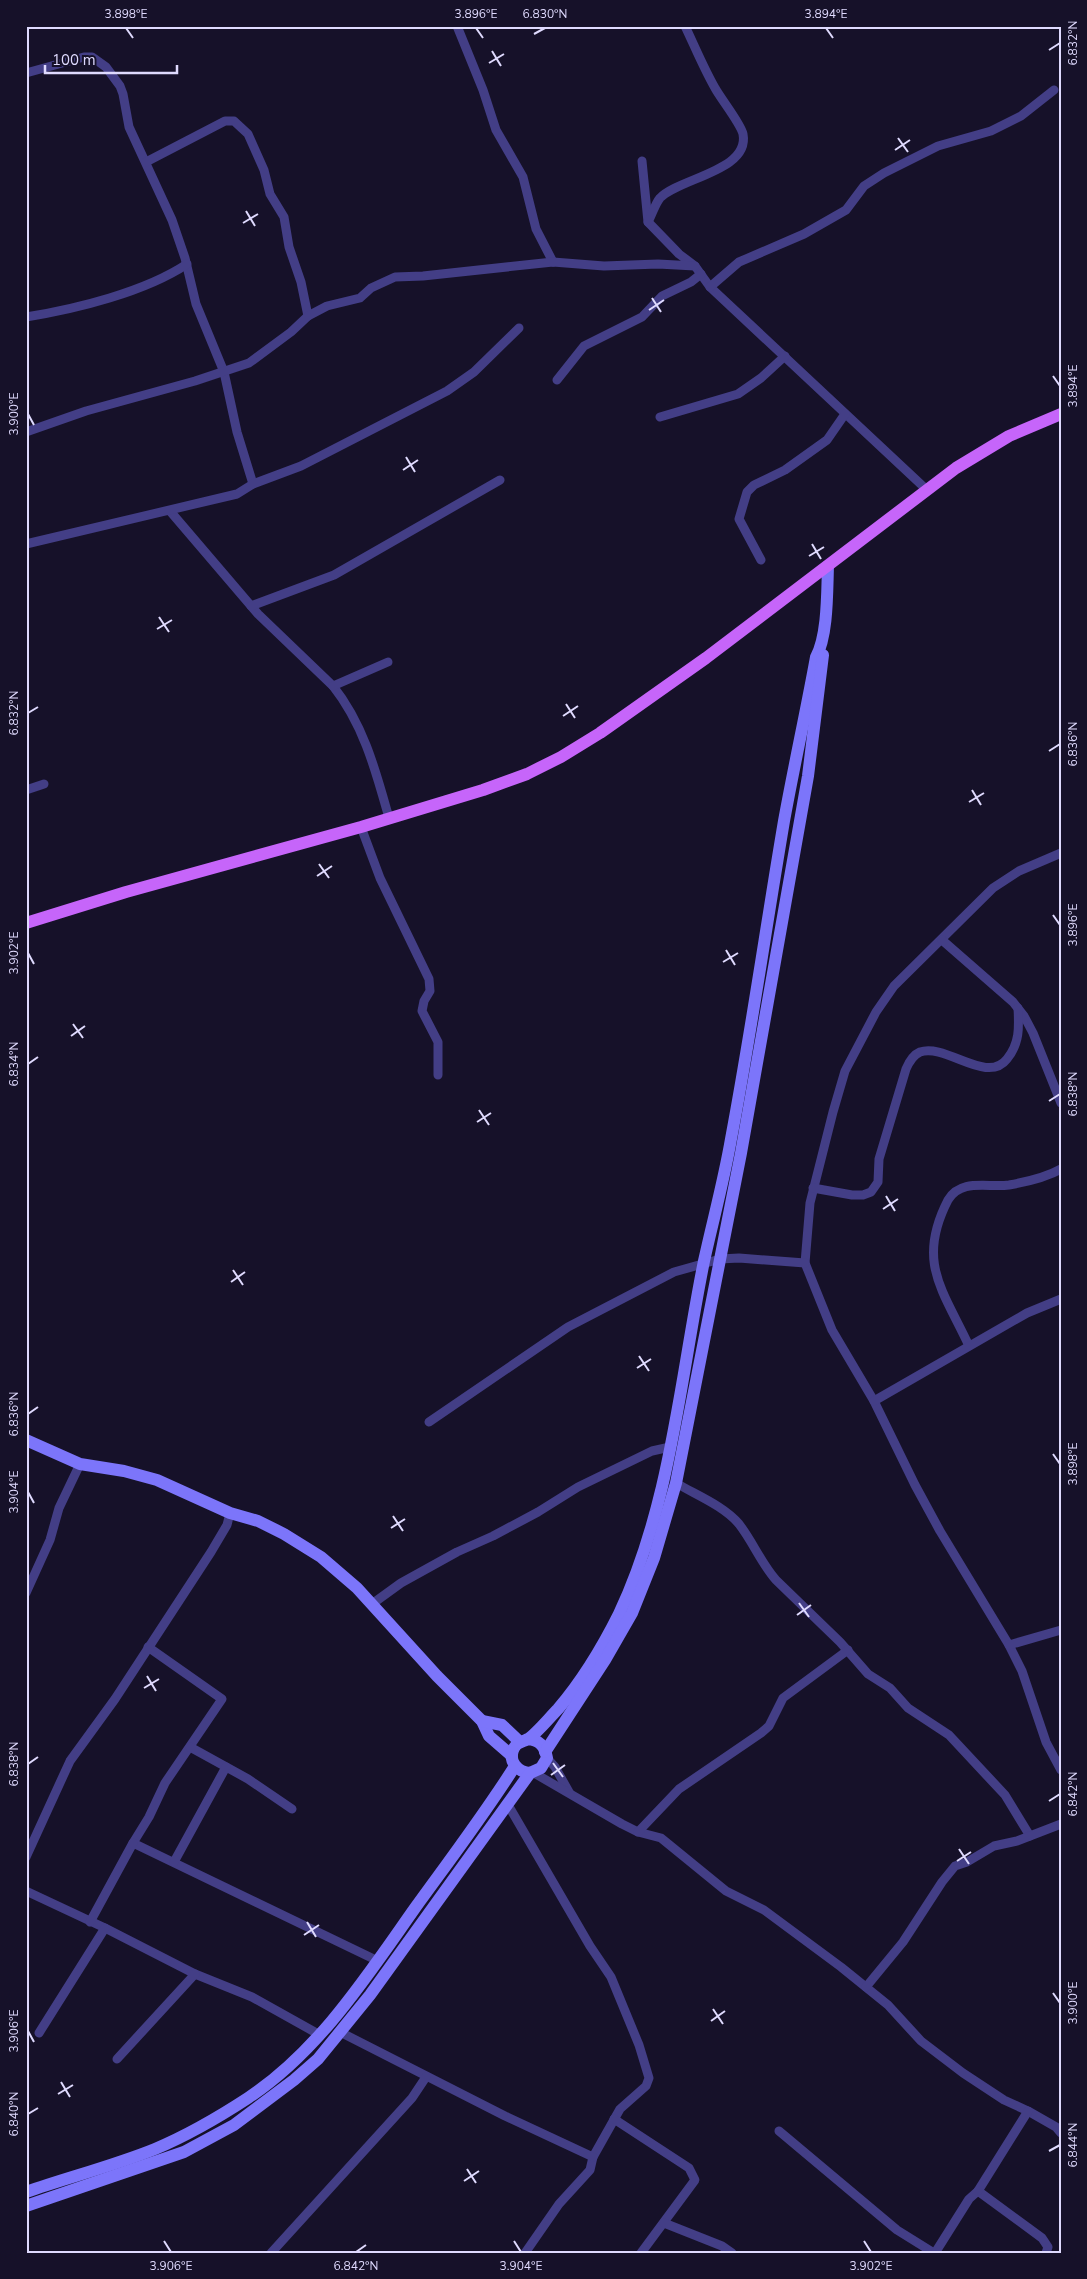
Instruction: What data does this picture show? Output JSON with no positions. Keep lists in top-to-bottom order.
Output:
{
  "scale_bar": "100 m",
  "coordinates": [
    "3.898°E",
    "3.896°E",
    "6.830°N",
    "3.894°E",
    "6.832°N",
    "3.900°E",
    "6.836°N",
    "3.902°E",
    "6.834°N",
    "6.838°N",
    "3.904°E",
    "6.842°N",
    "3.906°E",
    "6.840°N",
    "6.844°N"
  ]
}
